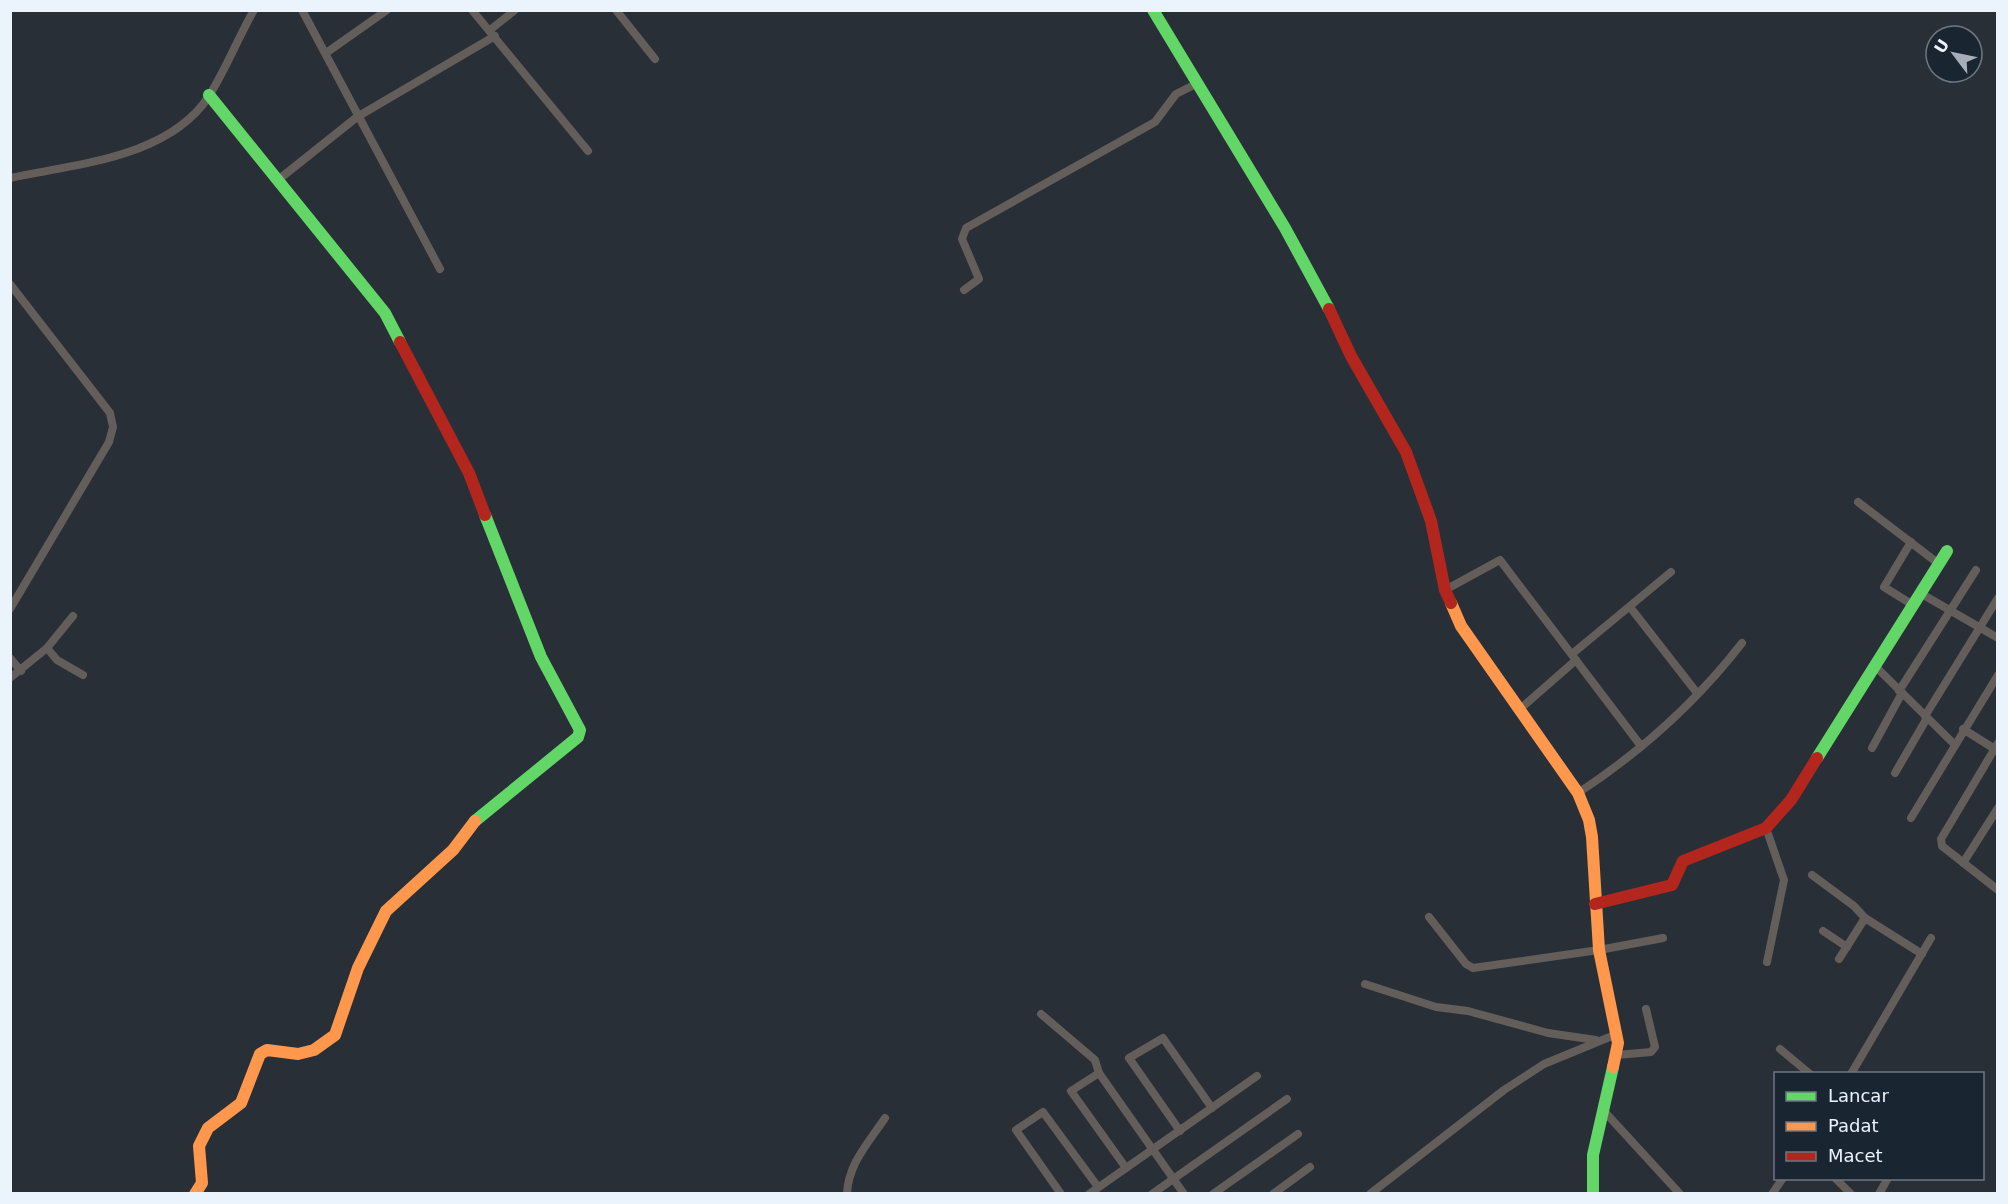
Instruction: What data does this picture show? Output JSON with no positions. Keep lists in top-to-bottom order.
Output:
{
  "legend": ["Lancar", "Padat", "Macet"],
  "north": "top left"
}
